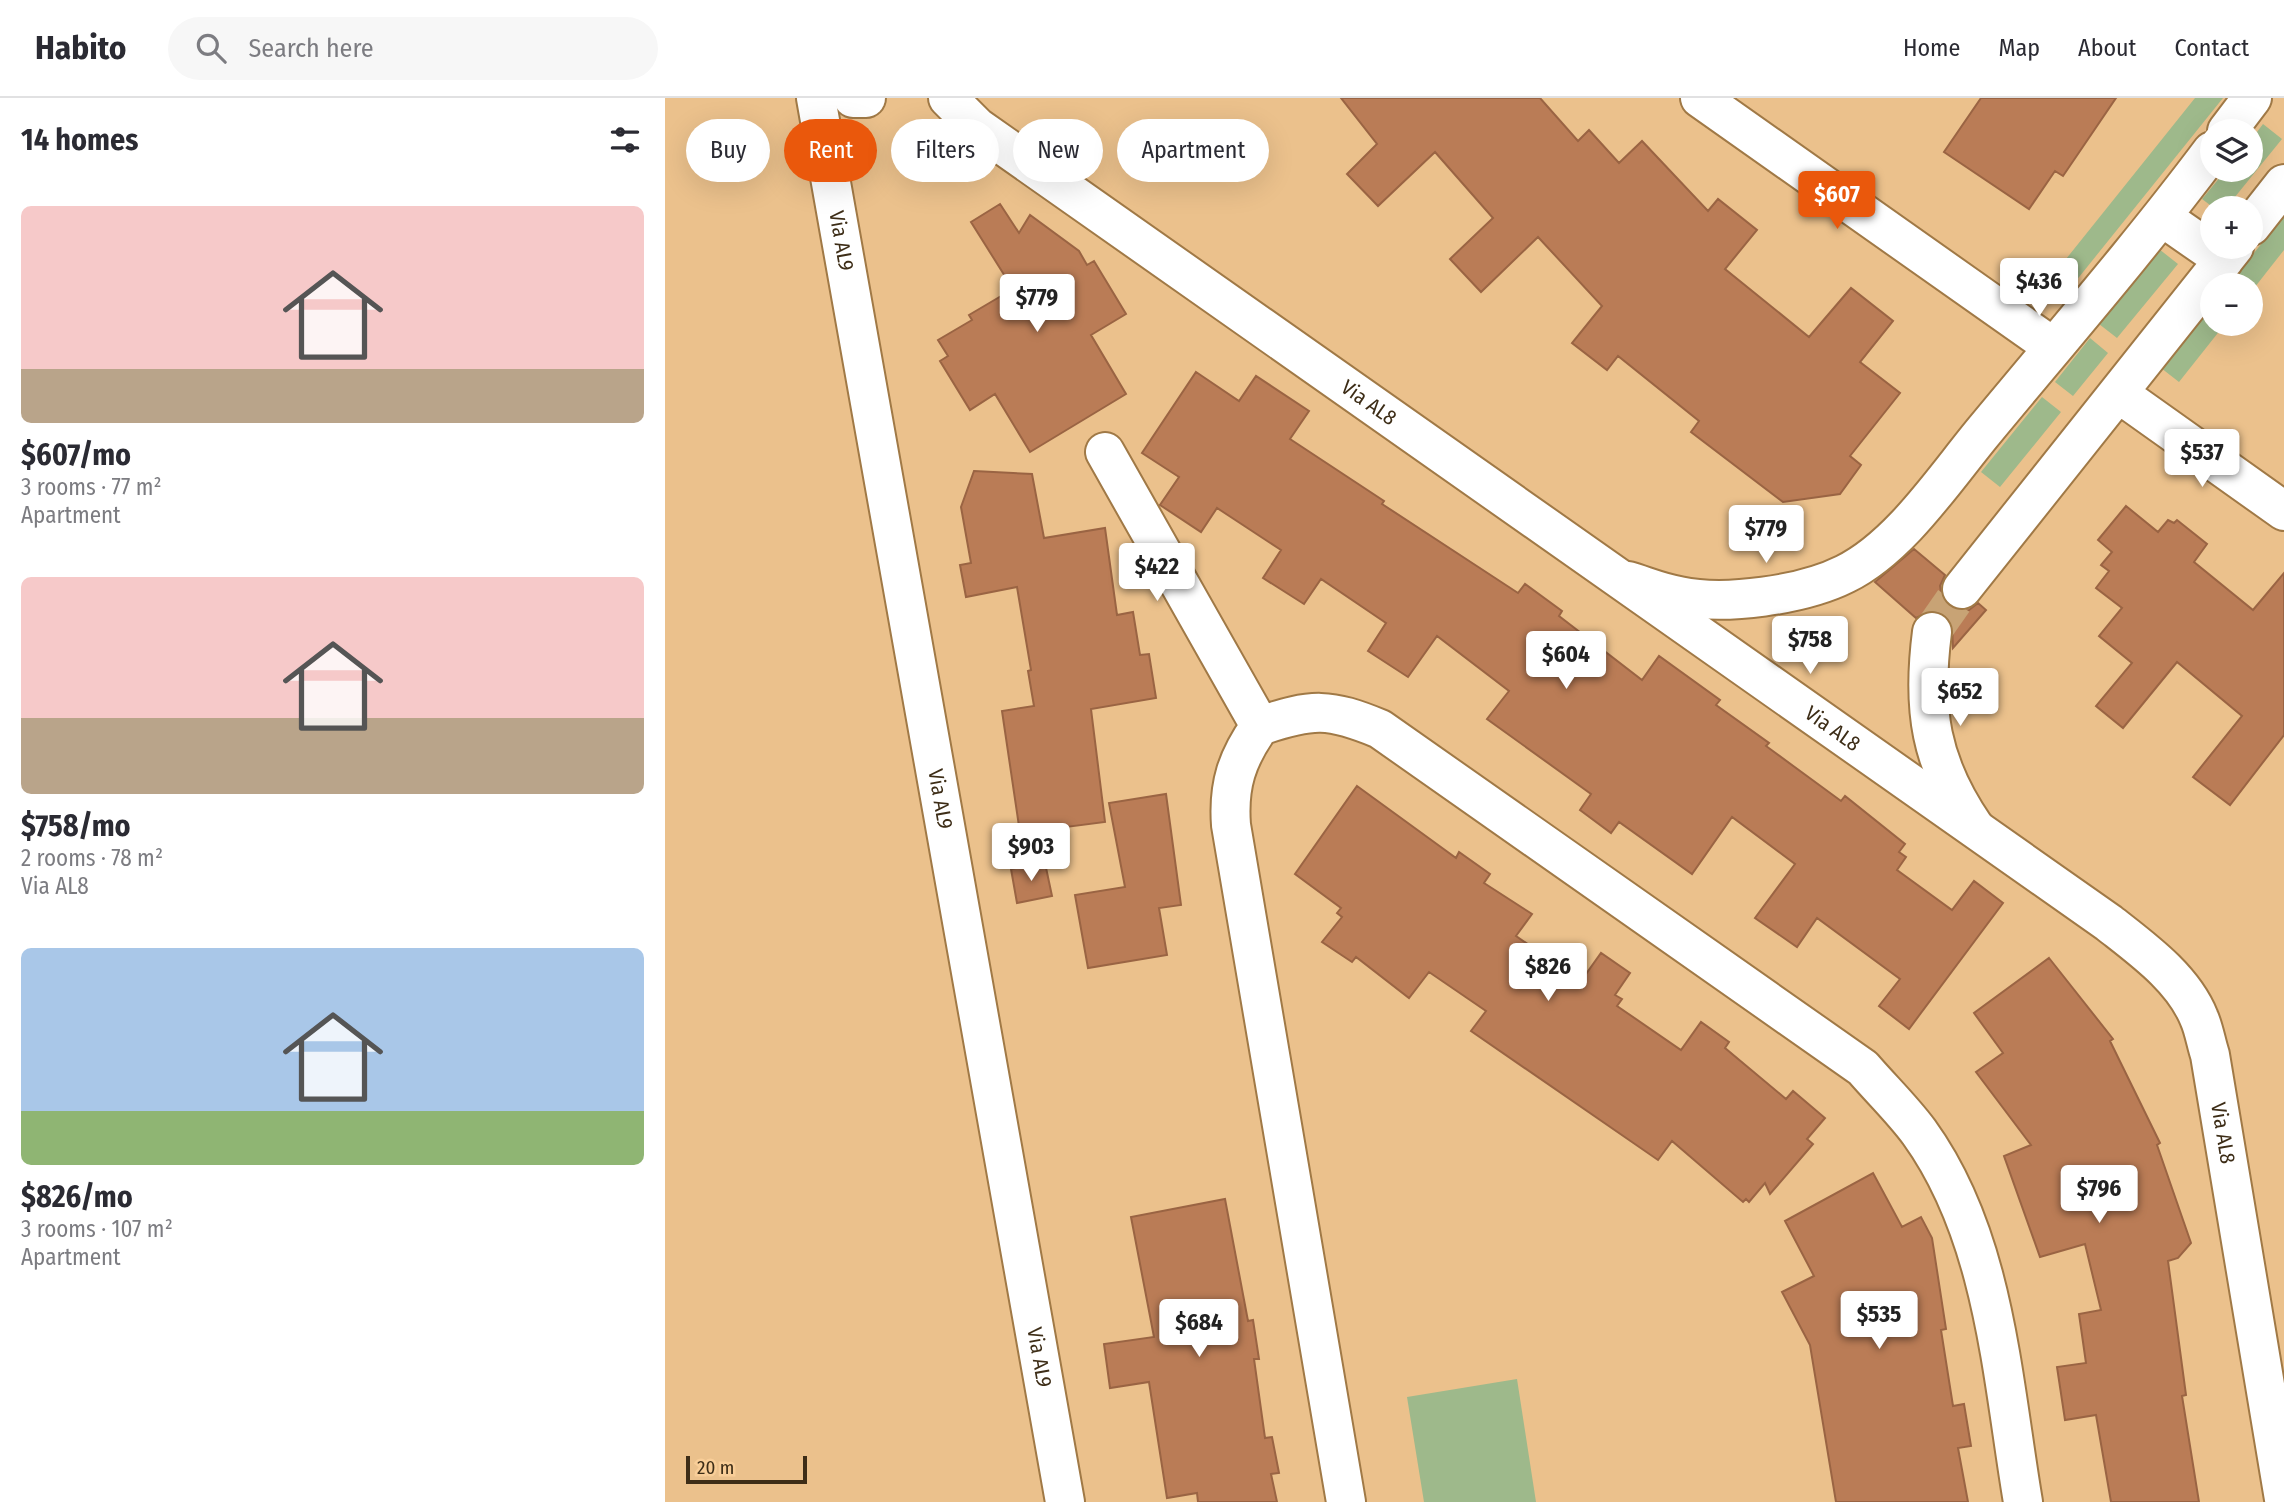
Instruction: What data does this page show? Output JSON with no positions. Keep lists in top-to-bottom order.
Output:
{
  "streets": {
    "street": ["Via AL9", "Via AL8"]
  },
  "scale_bar": "20 m",
  "page": {
    "header": "Habito",
    "search": "Search here",
    "nav": [
      "Home",
      "Map",
      "About",
      "Contact"
    ],
    "heading": "14 homes",
    "map_buttons": ["+", "−"],
    "chip": [
      "Buy",
      "Rent",
      "Filters",
      "New",
      "Apartment"
    ],
    "price": [
      "$607",
      "$436",
      "$779",
      "$537",
      "$779",
      "$422",
      "$758",
      "$604",
      "$652",
      "$903",
      "$826",
      "$796",
      "$535",
      "$684"
    ],
    "list": [
      {
        "name": "$607/mo",
        "note": "3 rooms · 77 m² · Apartment"
      },
      {
        "name": "$758/mo",
        "note": "2 rooms · 78 m² · Via AL8"
      },
      {
        "name": "$826/mo",
        "note": "3 rooms · 107 m² · Apartment"
      }
    ],
    "scale": "20 m"
  }
}
